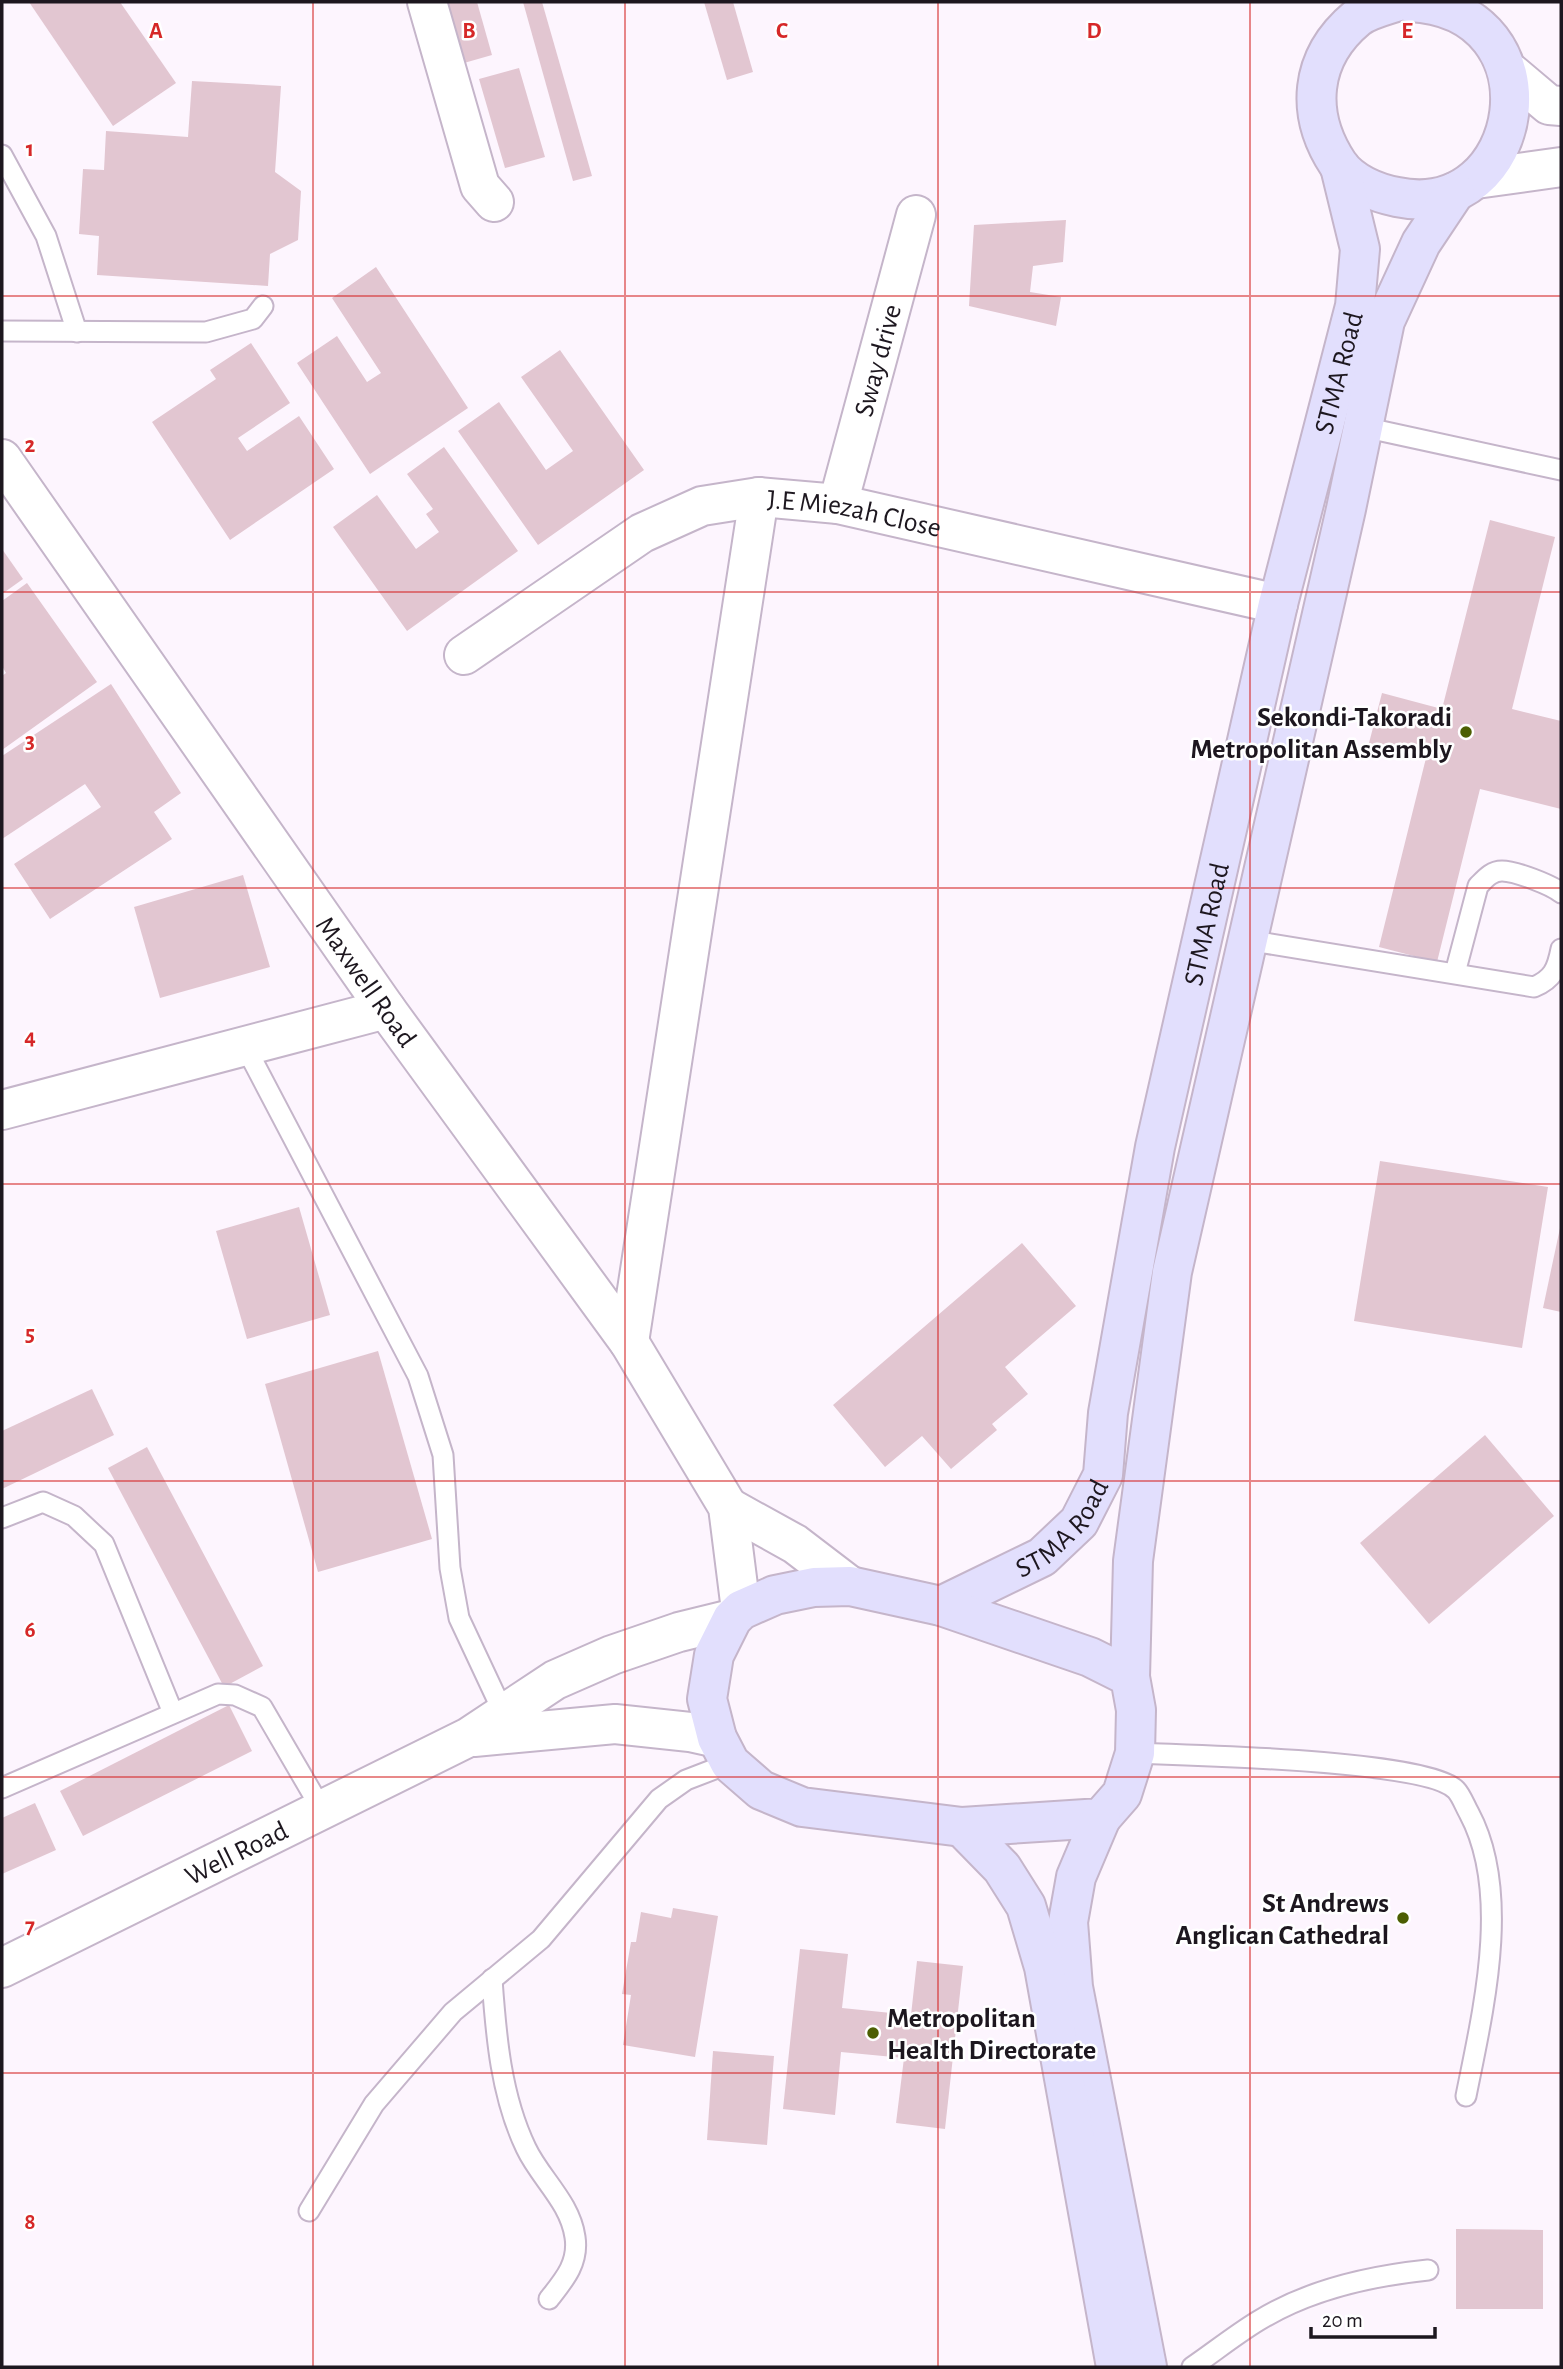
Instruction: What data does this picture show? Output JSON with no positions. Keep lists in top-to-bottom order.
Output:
{
  "streets": {
    "main road": ["STMA Road"],
    "street": [
      "Sway drive",
      "J.E Miezah Close",
      "Maxwell Road",
      "Well Road"
    ]
  },
  "crossings": [
    ["Sway drive", "J.E Miezah Close"],
    ["STMA Road", "J.E Miezah Close"],
    ["Maxwell Road", "Well Road"]
  ],
  "places": ["Sekondi-Takoradi Metropolitan Assembly", "St Andrews Anglican Cathedral", "Metropolitan Health Directorate"],
  "scale_bar": "20 m",
  "grid": {
    "columns": [
      "A",
      "B",
      "C",
      "D",
      "E"
    ],
    "rows": [
      "1",
      "2",
      "3",
      "4",
      "5",
      "6",
      "7",
      "8"
    ]
  }
}
